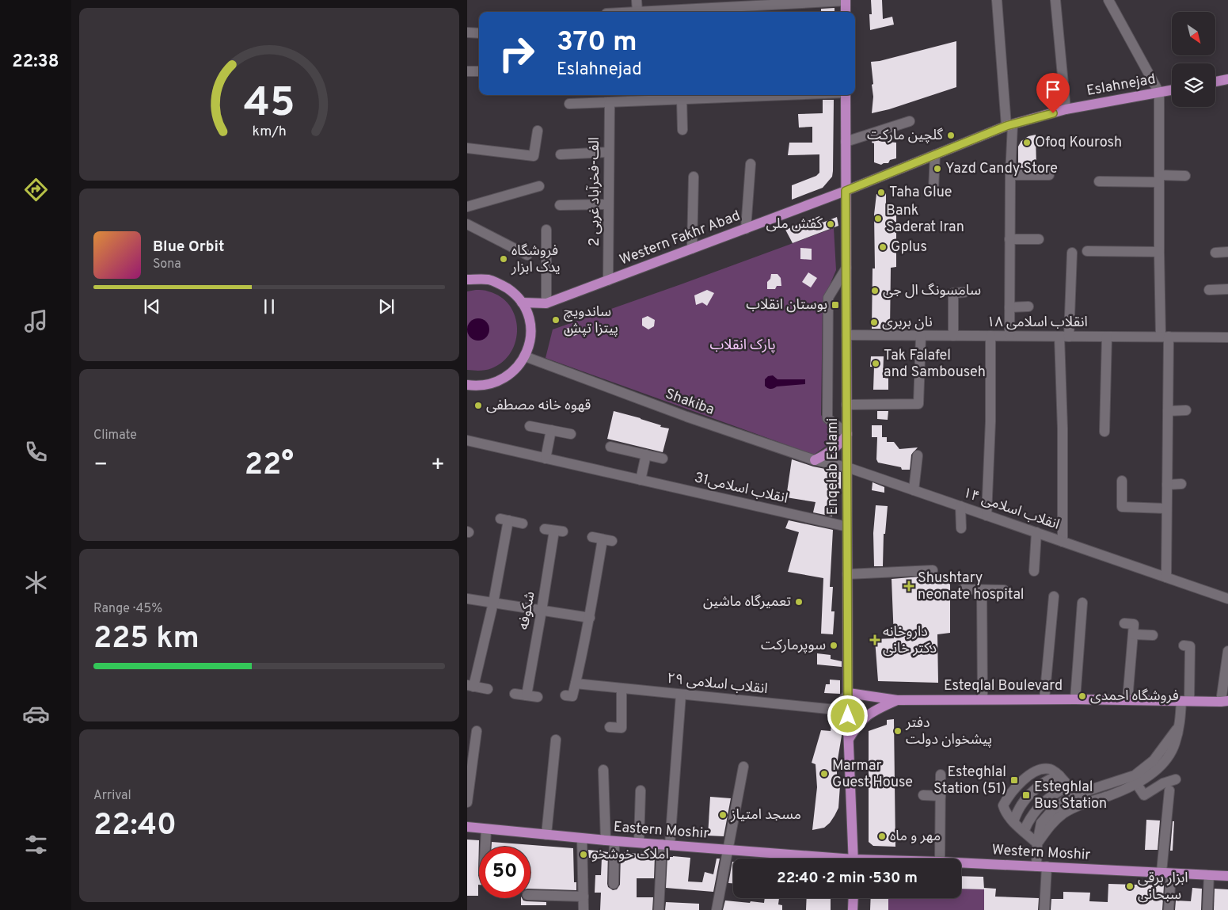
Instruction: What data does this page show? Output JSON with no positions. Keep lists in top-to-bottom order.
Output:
{
  "streets": {
    "main road": [
      "Eslahnejad",
      "Western Fakhr Abad",
      "Enqelab Eslami",
      "Esteqlal Boulevard",
      "Eastern Moshir",
      "Western Moshir"
    ],
    "street": [
      "2 الف-فخرآباد غربی",
      "۱۸ انقلاب اسلامی",
      "Shakiba",
      "31انقلاب اسلامی",
      "۱۴ انقلاب اسلامی",
      "شکوفه",
      "انقلاب اسلامی ۲۹"
    ]
  },
  "crossings": [
    ["Eslahnejad", "Western Fakhr Abad"],
    ["Eslahnejad", "Enqelab Eslami"],
    ["2 الف-فخرآباد غربی", "Western Fakhr Abad"],
    ["Western Fakhr Abad", "Enqelab Eslami"],
    ["۱۸ انقلاب اسلامی", "Enqelab Eslami"],
    ["Shakiba", "Enqelab Eslami"],
    ["Shakiba", "۱۴ انقلاب اسلامی"],
    ["Enqelab Eslami", "31انقلاب اسلامی"],
    ["Enqelab Eslami", "۱۴ انقلاب اسلامی"],
    ["Enqelab Eslami", "انقلاب اسلامی ۲۹"],
    ["Enqelab Eslami", "Esteqlal Boulevard"],
    ["انقلاب اسلامی ۲۹", "Esteqlal Boulevard"]
  ],
  "parks": ["پارک انقلاب"],
  "places": {
    "other": [
      "گلچین مارکت",
      "Ofoq Kourosh",
      "Yazd Candy Store",
      "Taha Glue",
      "Bank Saderat Iran",
      "کفش ملی",
      "Gplus",
      "فروشگاه یدک ابزار",
      "سامسونگ ال جی",
      "ساندویچ پیتزا تپش",
      "نان بربری",
      "Tak Falafel and Sambouseh",
      "قهوه خانه مصطفی",
      "تعمیرگاه ماشین",
      "سوپرمارکت",
      "فروشگاه احمدی",
      "دفتر پیشخوان دولت",
      "Marmar Guest House",
      "مسجد امتیاز",
      "مهر و ماه",
      "املاک خوشخو‌",
      "ابزار برقی سبحانی"
    ],
    "transit": ["بوستان انقلاب", "Esteghlal Station (51)", "Esteghlal Bus Station"],
    "health": ["Shushtary neonate hospital", "داروخانه دکتر خانی"]
  },
  "north": "bottom right",
  "page": {
    "tabs": "22:38",
    "turn": ["370 m", "Eslahnejad"],
    "song": ["Blue Orbit", "Sona"],
    "tile": [
      "Climate",
      ["Range · 45%", "225 km"],
      ["Arrival", "22:40"]
    ],
    "heat": ["−", "22°", "+"],
    "limit": "50",
    "trip": "22:40 · 2 min · 530 m",
    "gauge": ["45", "km/h"]
  }
}
